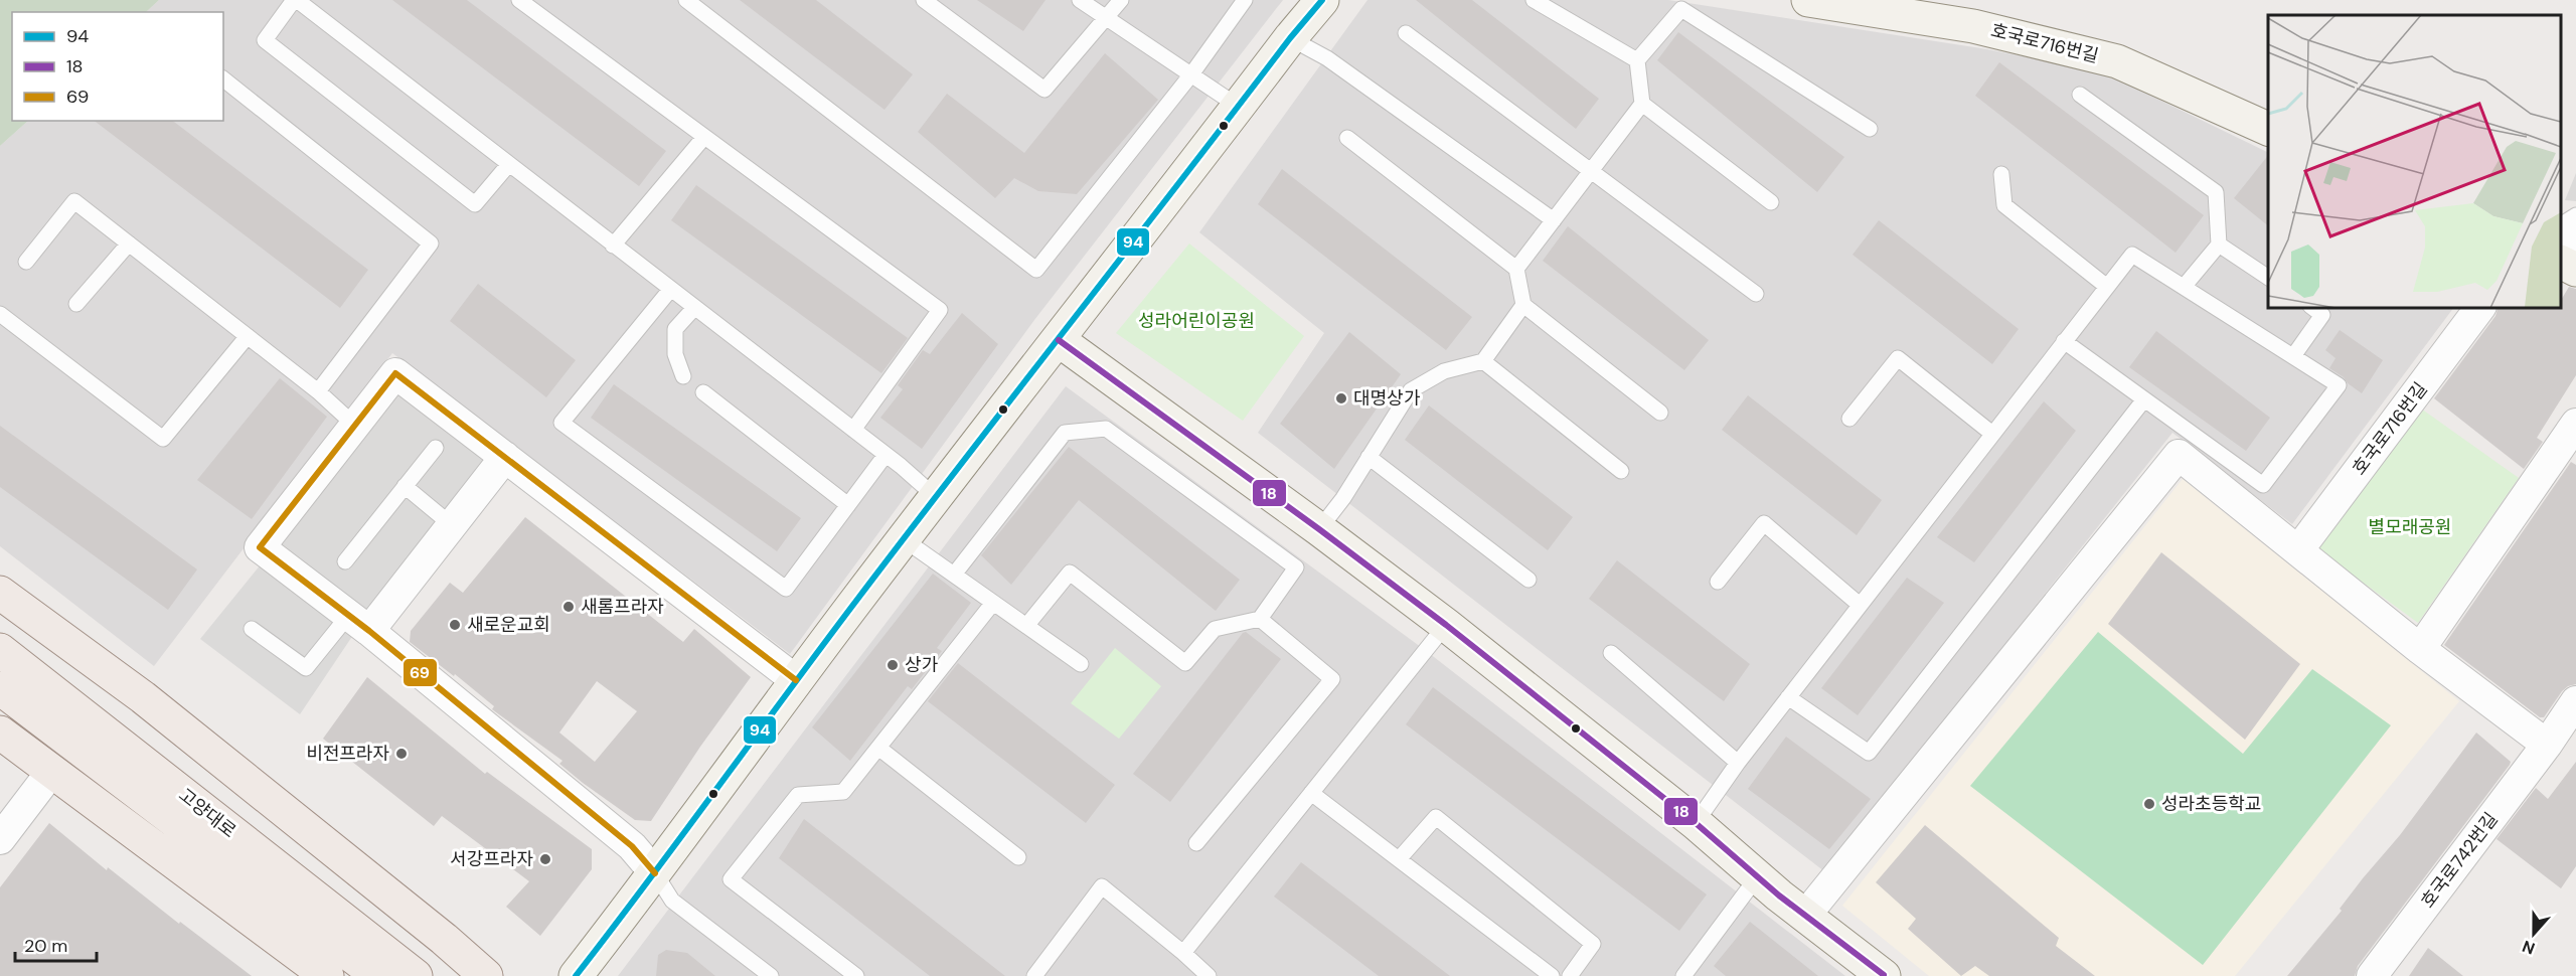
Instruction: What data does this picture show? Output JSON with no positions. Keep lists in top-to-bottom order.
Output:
{
  "streets": {
    "main road": ["고양대로"],
    "street": ["호국로716번길", "호국로742번길"]
  },
  "parks": ["성라어린이공원", "별모래공원"],
  "places": [
    "대명상가",
    "새롬프라자",
    "새로운교회",
    "상가",
    "비전프라자",
    "성라초등학교",
    "서강프라자"
  ],
  "lines": ["transit line 94", "transit line 18", "transit line 69"],
  "legend": ["94", "18", "69"],
  "scale_bar": "20 m",
  "north": "bottom"
}
